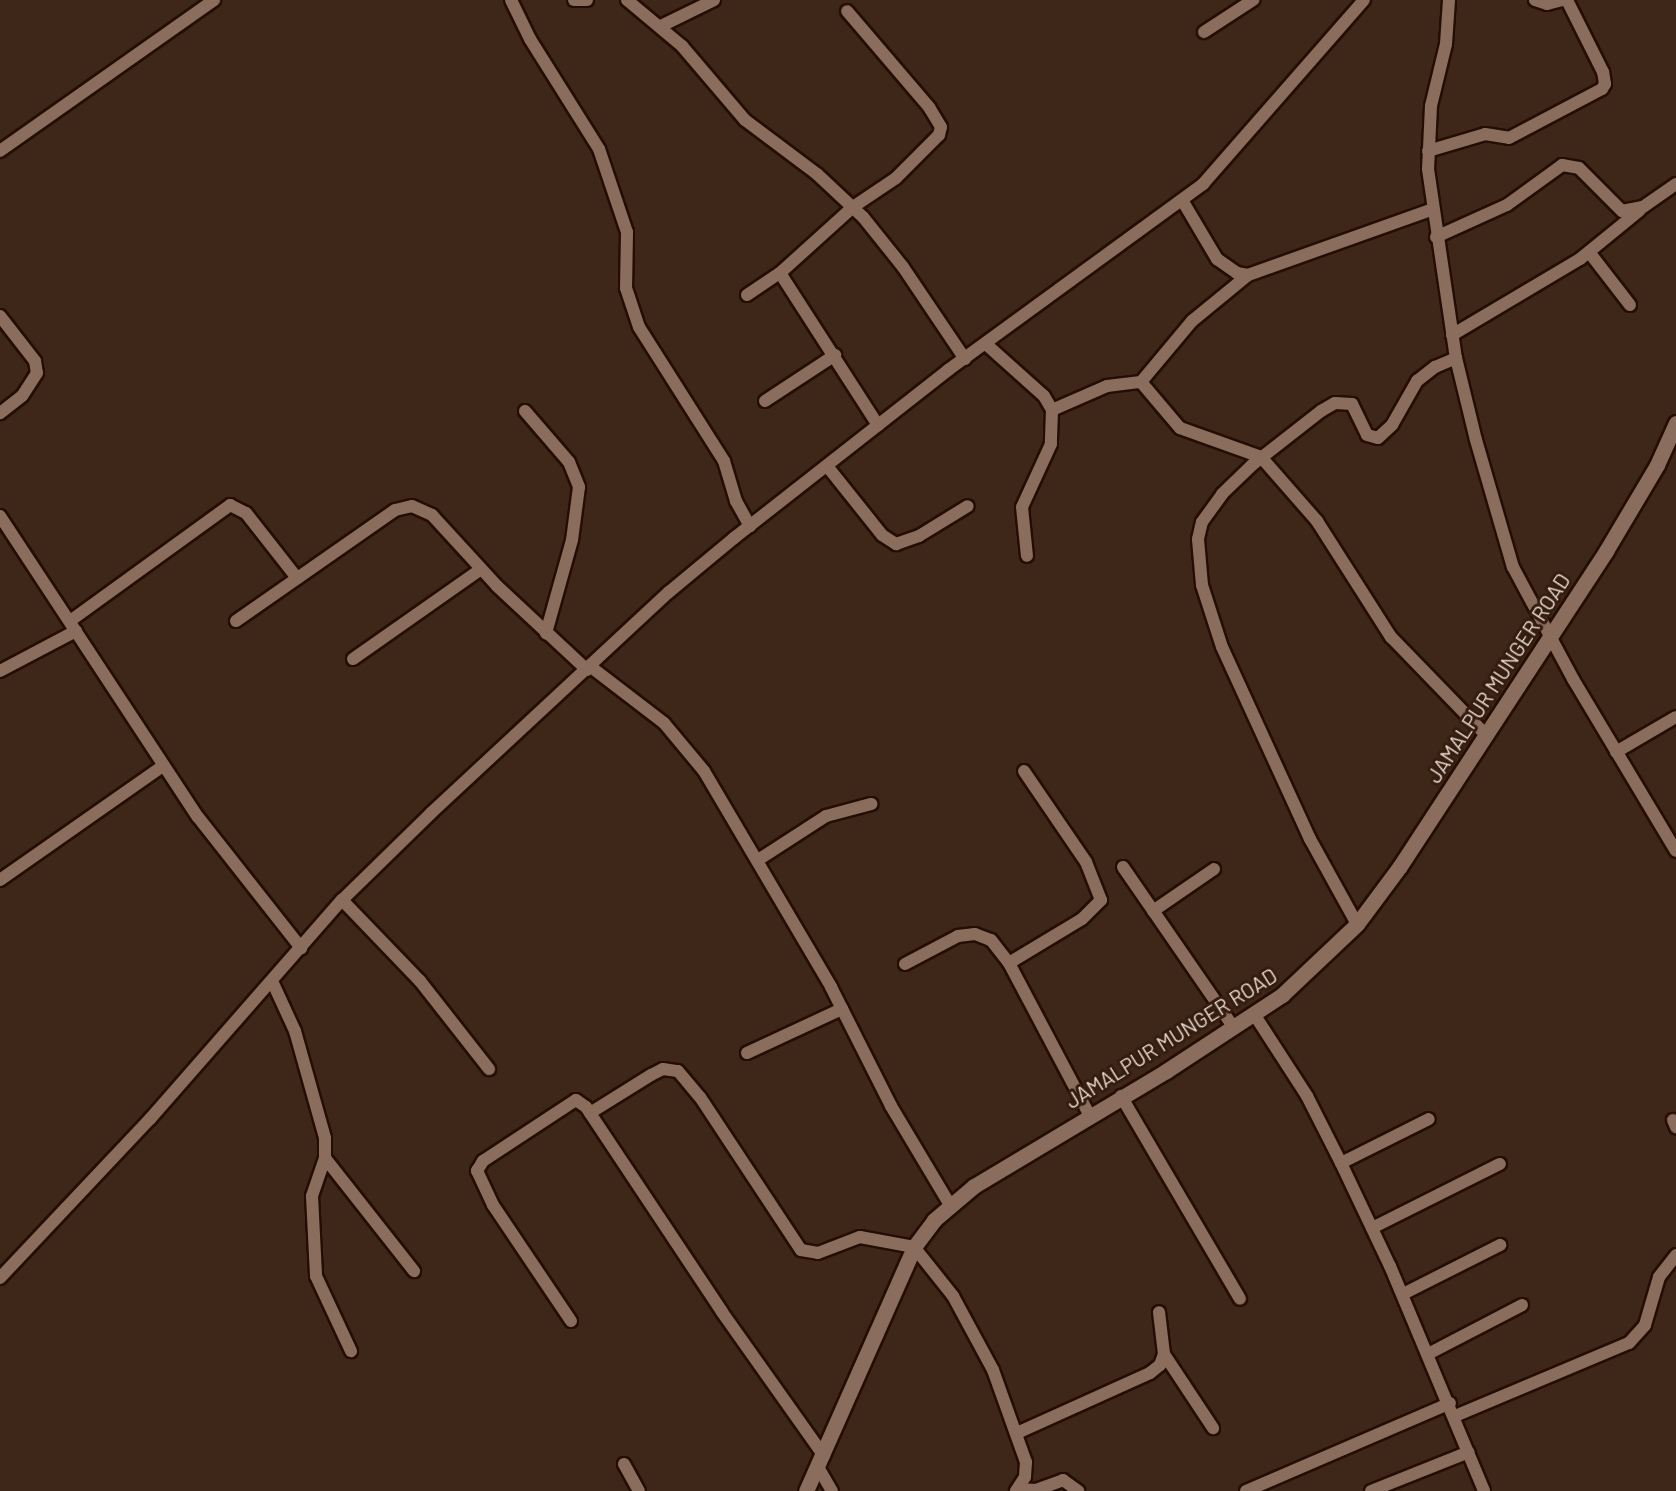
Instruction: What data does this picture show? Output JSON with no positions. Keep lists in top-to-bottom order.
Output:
{
  "streets": {
    "street": ["JAMALPUR MUNGER ROAD"]
  }
}
